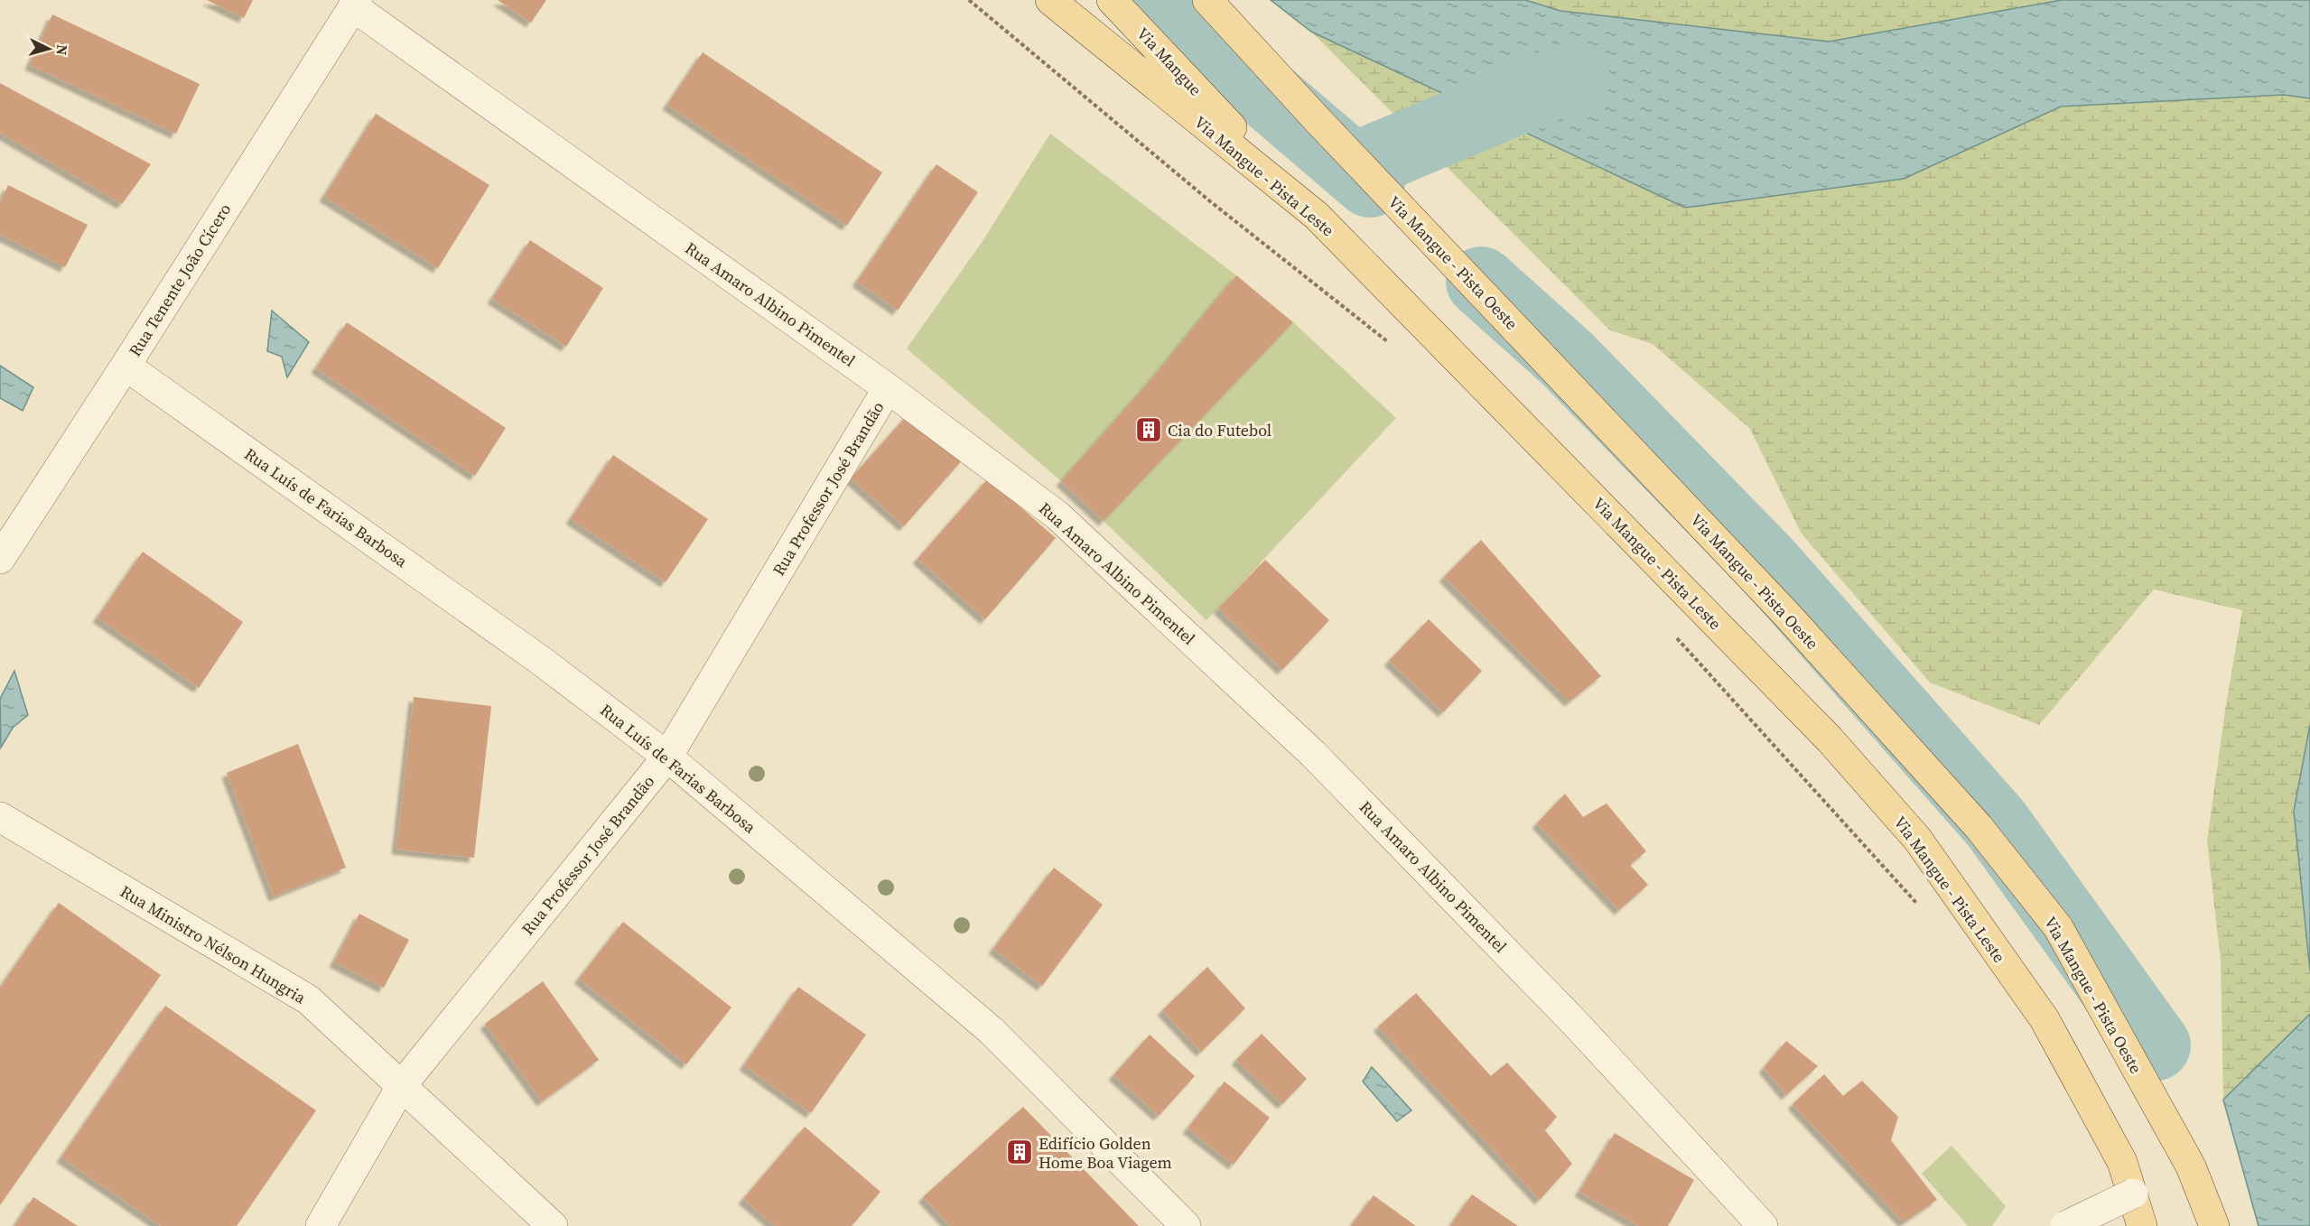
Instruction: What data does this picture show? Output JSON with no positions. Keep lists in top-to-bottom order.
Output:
{
  "streets": {
    "main road": ["Via Mangue", "Via Mangue - Pista Leste", "Via Mangue - Pista Oeste"],
    "street": [
      "Rua Tenente João Cícero",
      "Rua Amaro Albino Pimentel",
      "Rua Professor José Brandão",
      "Rua Luís de Farias Barbosa",
      "Rua Ministro Nélson Hungria"
    ]
  },
  "crossings": [
    ["Via Mangue", "Via Mangue - Pista Leste"],
    ["Rua Tenente João Cícero", "Rua Amaro Albino Pimentel"],
    ["Rua Tenente João Cícero", "Rua Luís de Farias Barbosa"],
    ["Rua Amaro Albino Pimentel", "Rua Professor José Brandão"],
    ["Rua Professor José Brandão", "Rua Luís de Farias Barbosa"],
    ["Rua Professor José Brandão", "Rua Ministro Nélson Hungria"]
  ],
  "places": {
    "building": ["Cia do Futebol", "Edifício Golden Home Boa Viagem"]
  },
  "north": "right"
}
